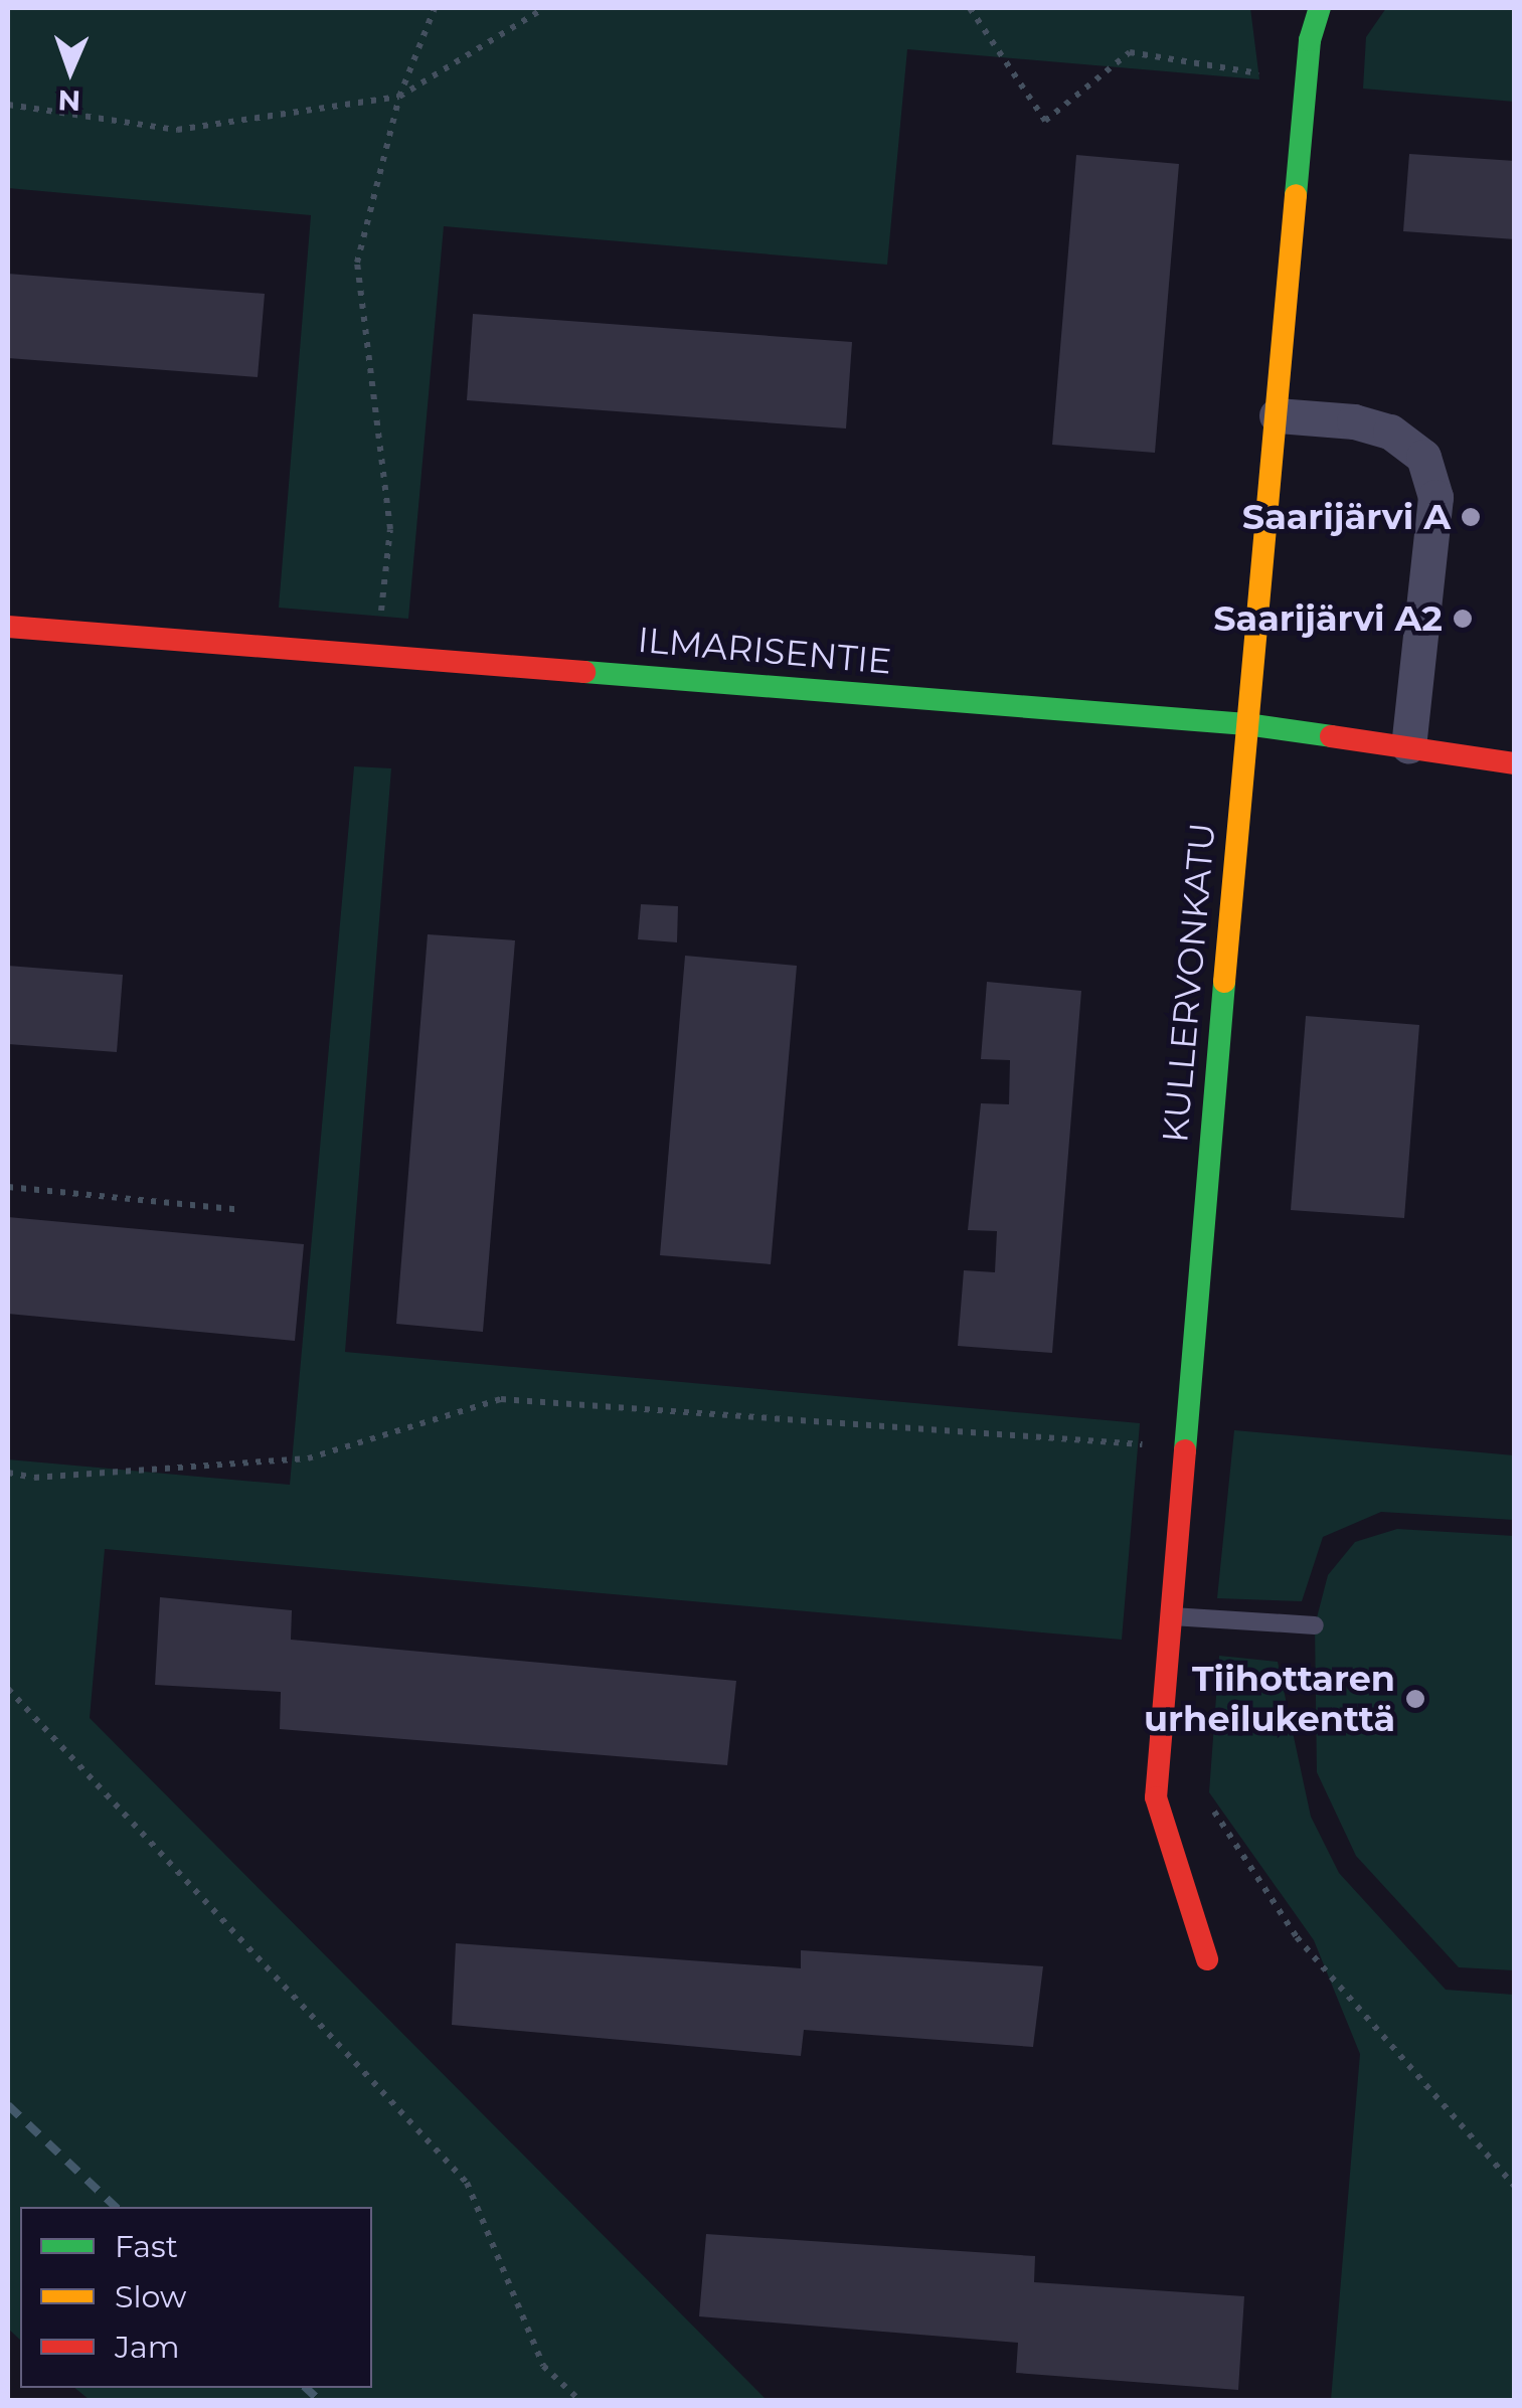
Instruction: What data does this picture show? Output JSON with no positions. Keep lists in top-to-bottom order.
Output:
{
  "streets": {
    "street": ["ILMARISENTIE", "KULLERVONKATU"]
  },
  "crossings": [
    ["ILMARISENTIE", "KULLERVONKATU"]
  ],
  "places": ["Saarijärvi A", "Saarijärvi A2", "Tiihottaren urheilukenttä"],
  "legend": ["Fast", "Slow", "Jam"],
  "north": "bottom"
}
